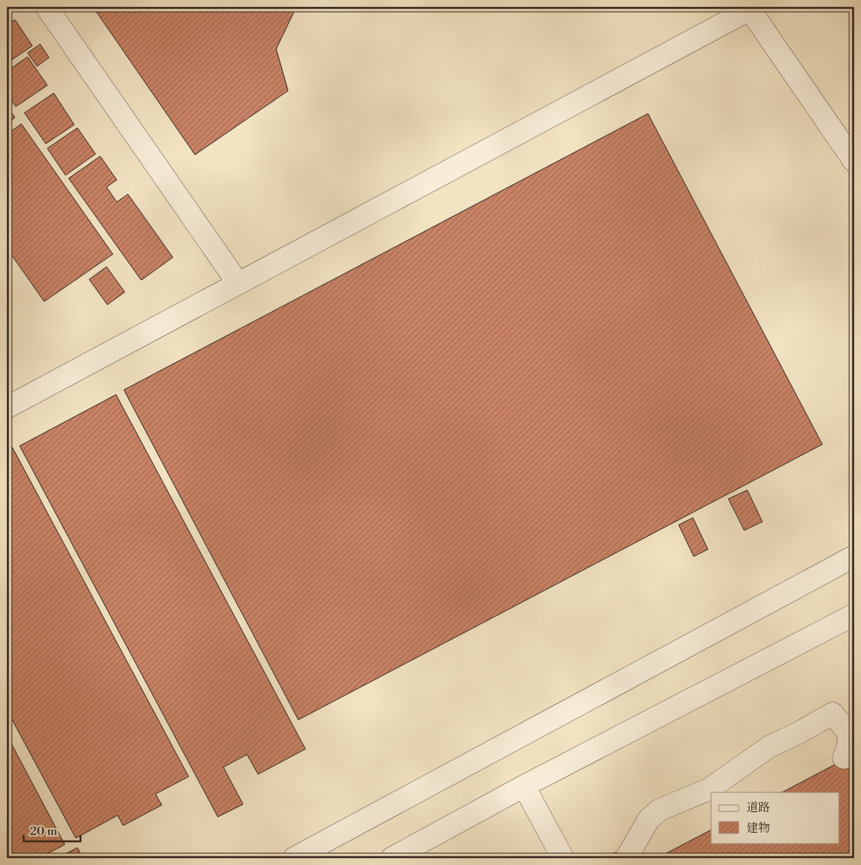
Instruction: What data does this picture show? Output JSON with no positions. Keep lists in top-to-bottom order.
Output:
{
  "legend": ["道路", "建物"],
  "scale_bar": "20 m"
}
